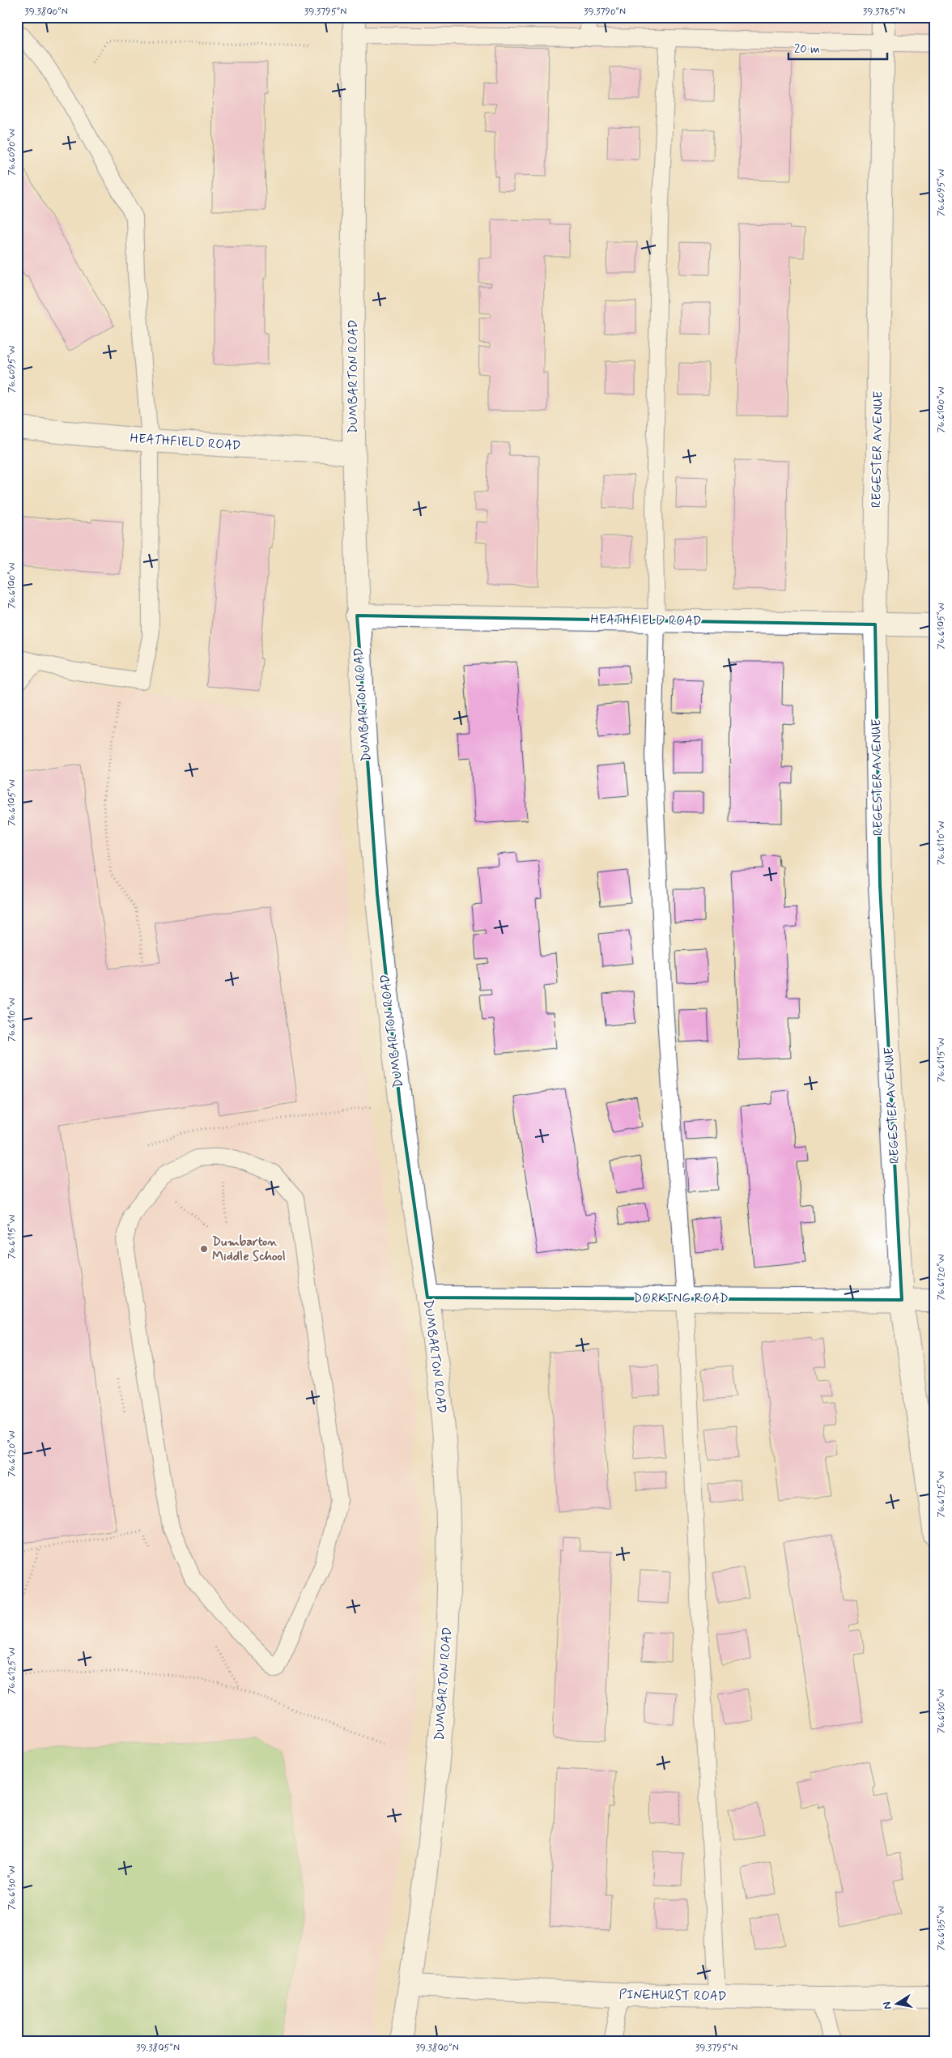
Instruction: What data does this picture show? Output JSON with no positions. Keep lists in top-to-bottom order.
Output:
{
  "streets": {
    "street": [
      "DUMBARTON ROAD",
      "HEATHFIELD ROAD",
      "REGESTER AVENUE",
      "DORKING ROAD",
      "PINEHURST ROAD"
    ]
  },
  "crossings": [
    ["DUMBARTON ROAD", "HEATHFIELD ROAD"],
    ["DUMBARTON ROAD", "DORKING ROAD"],
    ["DUMBARTON ROAD", "PINEHURST ROAD"],
    ["HEATHFIELD ROAD", "REGESTER AVENUE"],
    ["REGESTER AVENUE", "DORKING ROAD"]
  ],
  "places": ["Dumbarton Middle School"],
  "scale_bar": "20 m",
  "north": "left",
  "coordinates": [
    "39.3800°N",
    "39.3795°N",
    "39.3790°N",
    "39.3785°N",
    "76.6090°W",
    "76.6095°W",
    "76.6100°W",
    "76.6105°W",
    "76.6110°W",
    "76.6115°W",
    "76.6120°W",
    "76.6125°W",
    "76.6130°W",
    "76.6135°W",
    "39.3805°N"
  ]
}
